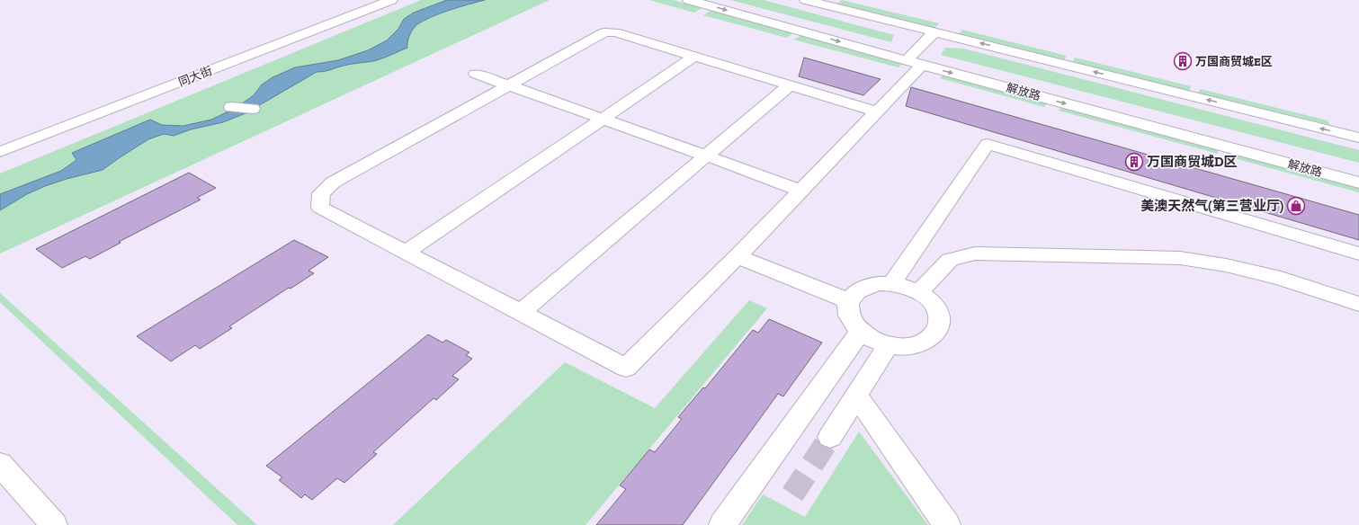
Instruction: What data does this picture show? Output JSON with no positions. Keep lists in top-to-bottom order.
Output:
{
  "streets": {
    "street": ["同大街", "解放路"]
  },
  "places": {
    "building": ["万国商贸城E区", "万国商贸城D区"],
    "shop": ["美澳天然气(第三营业厅)"]
  }
}
